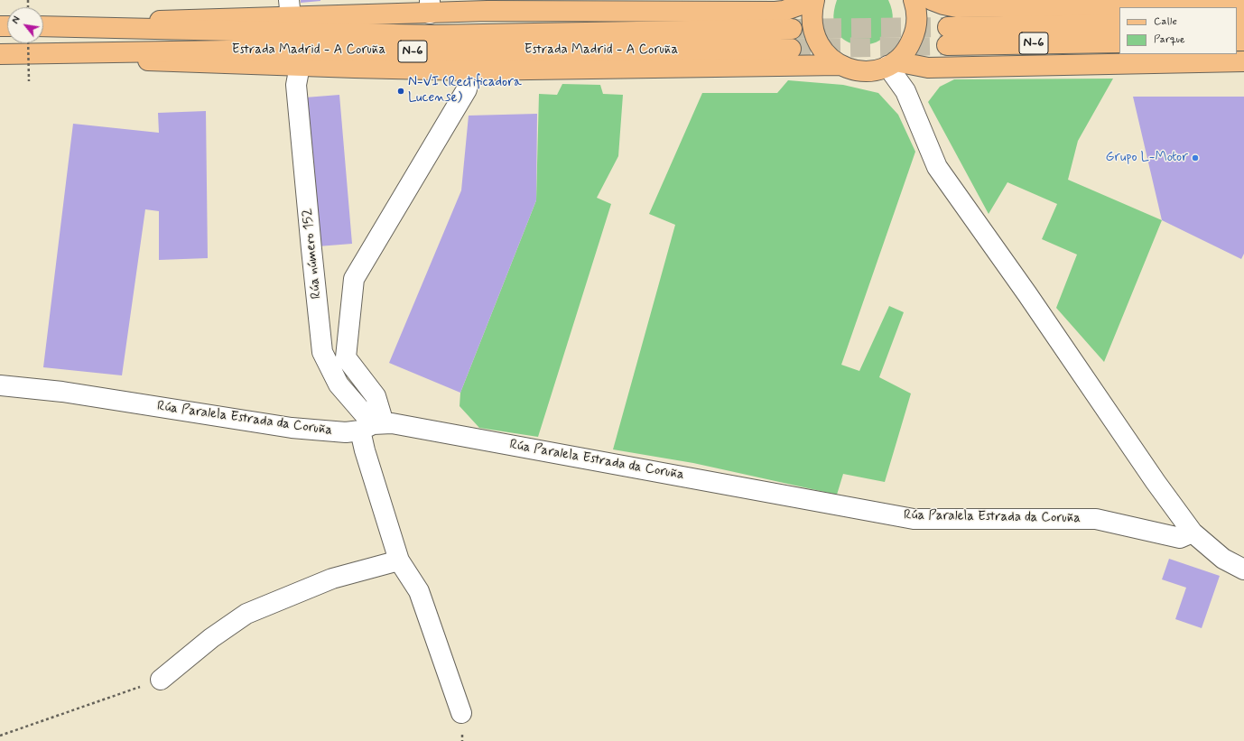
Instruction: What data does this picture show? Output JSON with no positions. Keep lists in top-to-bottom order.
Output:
{
  "streets": {
    "main road": ["N-6", "Estrada Madrid - A Coruña"],
    "street": ["Rúa número 152", "Rúa Paralela Estrada da Coruña"]
  },
  "crossings": [
    ["Rúa número 152", "Rúa Paralela Estrada da Coruña"]
  ],
  "places": ["N-VI (Rectificadora Lucense)", "Grupo L-Motor"],
  "legend": ["Calle", "Parque"],
  "north": "top left"
}
